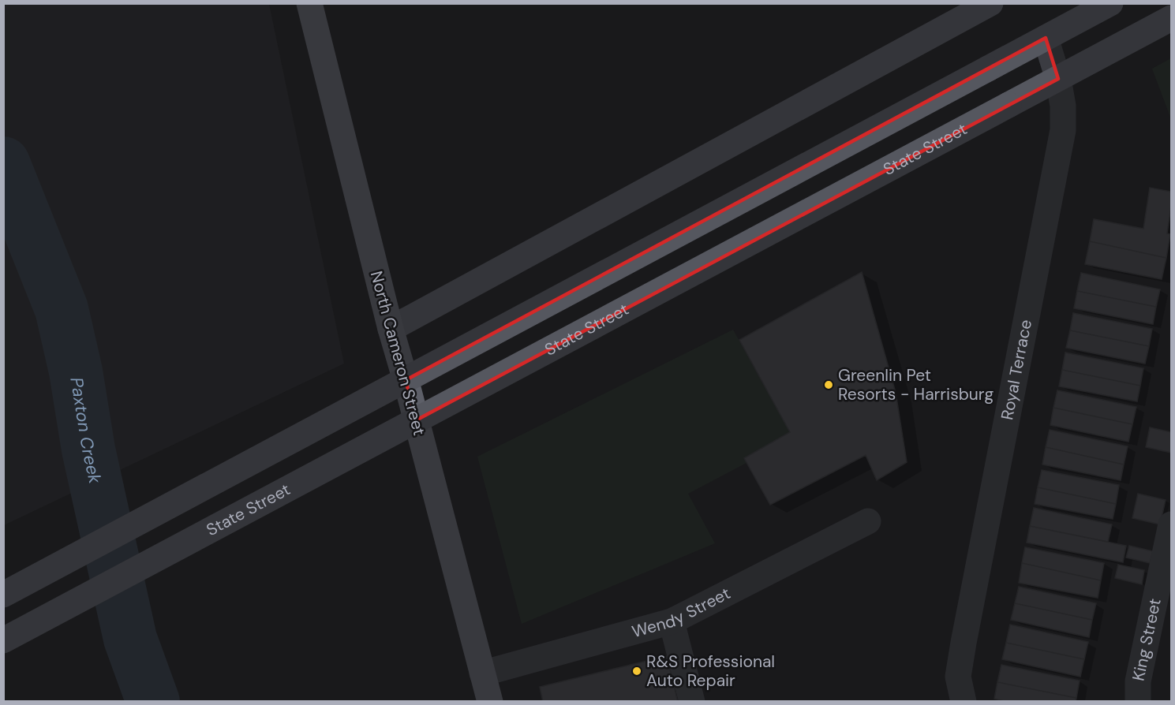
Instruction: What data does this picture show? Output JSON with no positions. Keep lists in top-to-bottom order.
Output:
{
  "streets": {
    "highway": ["North Cameron Street"],
    "main road": ["State Street"],
    "street": ["Royal Terrace", "Wendy Street", "King Street"]
  },
  "crossings": [
    ["State Street", "Royal Terrace"],
    ["North Cameron Street", "Wendy Street"]
  ],
  "water": ["Paxton Creek"],
  "places": ["Greenlin Pet Resorts - Harrisburg", "R&S Professional Auto Repair"]
}
